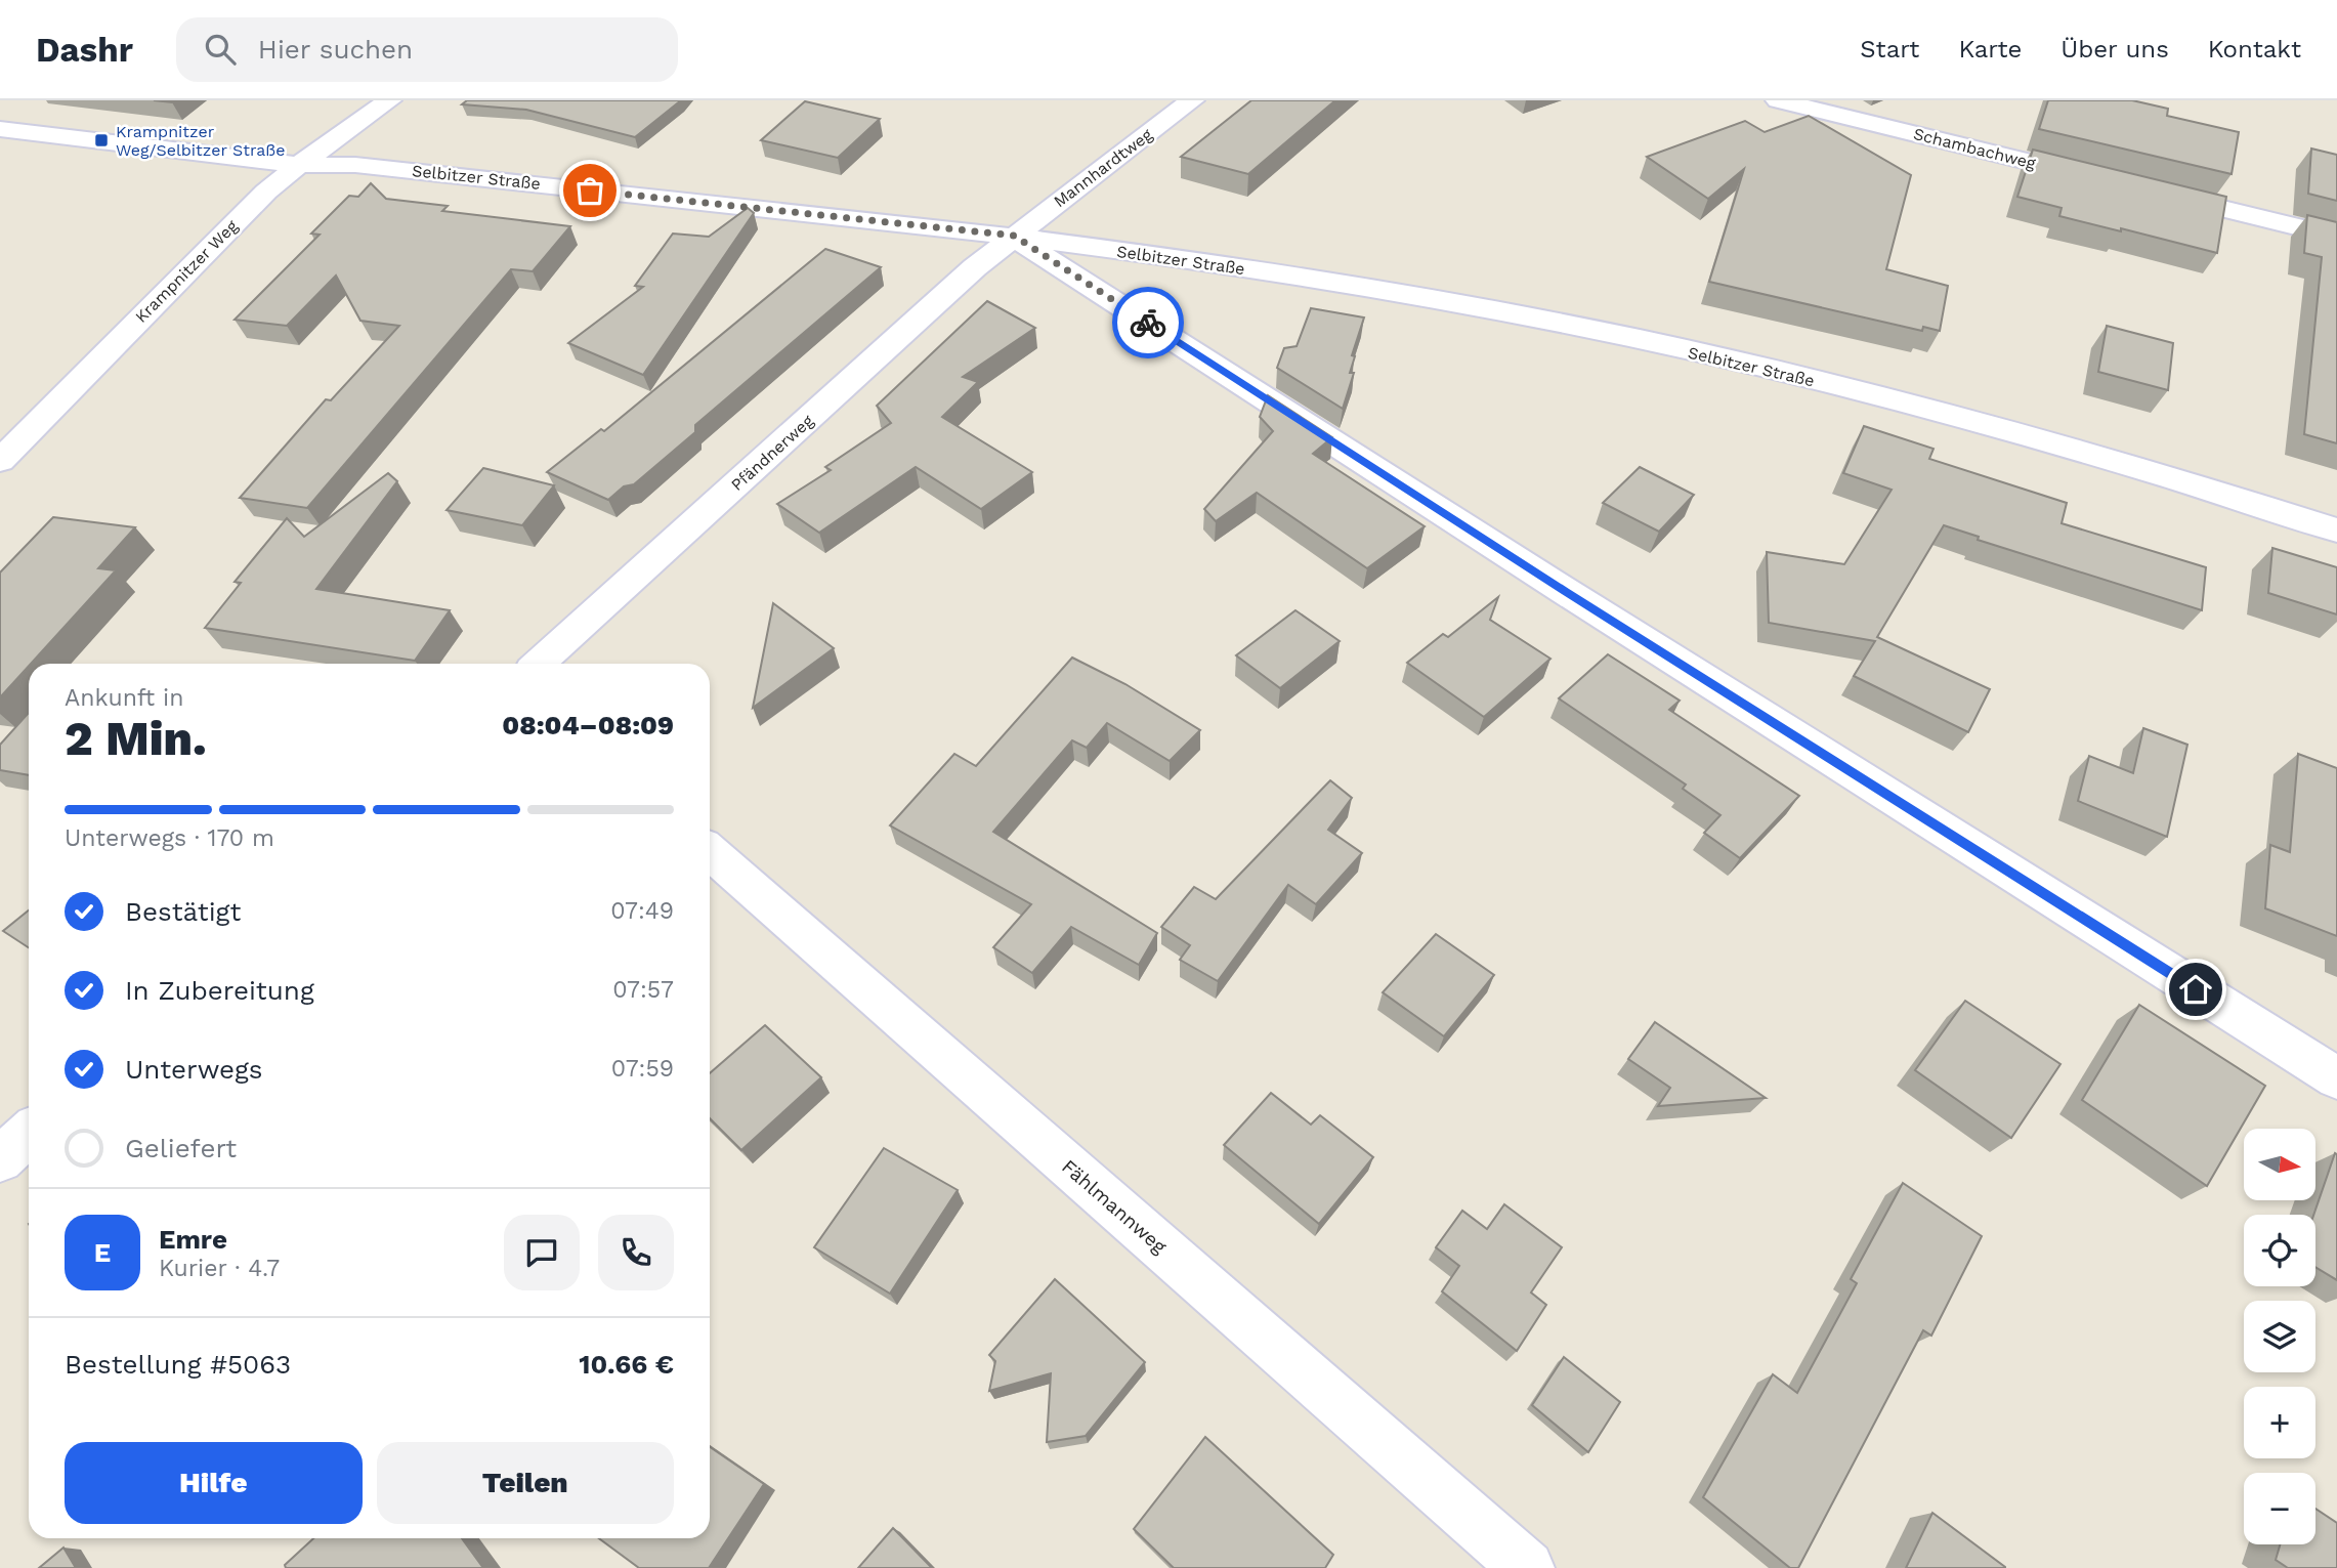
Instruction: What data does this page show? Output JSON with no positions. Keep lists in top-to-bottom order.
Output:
{
  "streets": {
    "street": [
      "Schambachweg",
      "Mannhardtweg",
      "Selbitzer Straße",
      "Krampnitzer Weg",
      "Pfändnerweg",
      "Fählmannweg"
    ]
  },
  "crossings": [
    ["Mannhardtweg", "Selbitzer Straße"],
    ["Mannhardtweg", "Pfändnerweg"],
    ["Selbitzer Straße", "Krampnitzer Weg"],
    ["Selbitzer Straße", "Pfändnerweg"]
  ],
  "places": {
    "transit": ["Krampnitzer Weg/Selbitzer Straße"]
  },
  "north": "right",
  "page": {
    "header": "Dashr",
    "search": "Hier suchen",
    "nav": [
      "Start",
      "Karte",
      "Über uns",
      "Kontakt"
    ],
    "heading": ["2 Min.", "Ankunft in", "08:04–08:09"],
    "panel": [
      "Emre",
      "Kurier · 4.7",
      "Bestellung #5063",
      "10.66 €"
    ],
    "bar": "Unterwegs · 170 m",
    "list": [
      ["Bestätigt", "07:49"],
      ["In Zubereitung", "07:57"],
      ["Unterwegs", "07:59"],
      "Geliefert"
    ],
    "map_buttons": ["+", "−"],
    "round": "E",
    "buttons": ["Hilfe", "Teilen"]
  }
}
